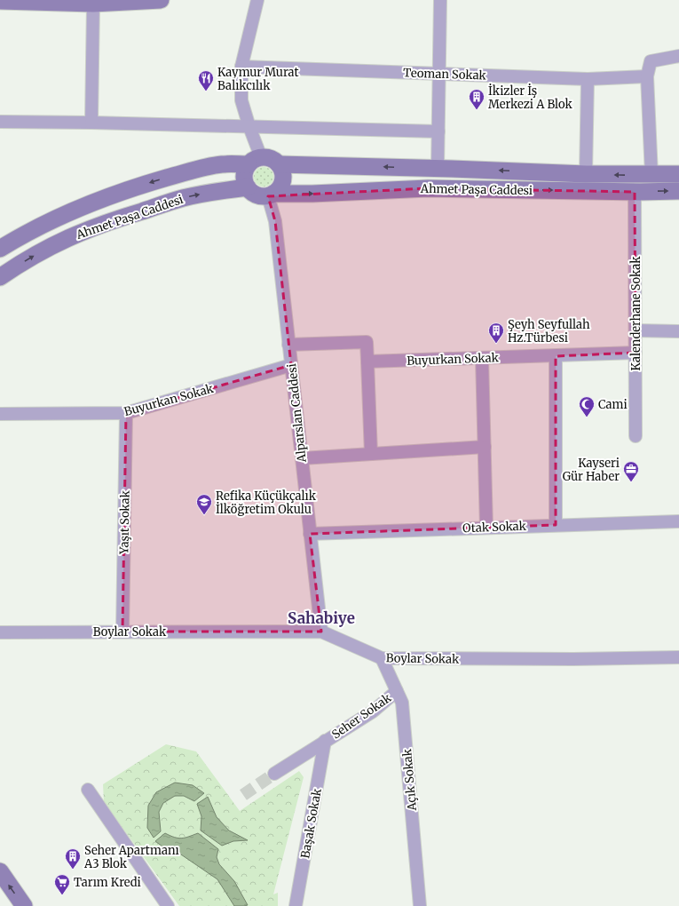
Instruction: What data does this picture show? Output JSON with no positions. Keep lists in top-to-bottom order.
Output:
{
  "streets": {
    "street": [
      "Teoman Sokak",
      "Ahmet Paşa Caddesi",
      "Kalenderhane Sokak",
      "Buyurkan Sokak",
      "Alparslan Caddesi",
      "Yaşıt Sokak",
      "Otak Sokak",
      "Boylar Sokak",
      "Seher Sokak",
      "Açık Sokak",
      "Başak Sokak"
    ]
  },
  "crossings": [
    ["Ahmet Paşa Caddesi", "Kalenderhane Sokak"],
    ["Ahmet Paşa Caddesi", "Alparslan Caddesi"],
    ["Kalenderhane Sokak", "Buyurkan Sokak"],
    ["Buyurkan Sokak", "Alparslan Caddesi"],
    ["Buyurkan Sokak", "Yaşıt Sokak"],
    ["Alparslan Caddesi", "Otak Sokak"],
    ["Alparslan Caddesi", "Boylar Sokak"],
    ["Yaşıt Sokak", "Boylar Sokak"],
    ["Boylar Sokak", "Açık Sokak"],
    ["Seher Sokak", "Açık Sokak"],
    ["Seher Sokak", "Başak Sokak"]
  ],
  "districts": ["Sahabiye"],
  "places": {
    "restaurant": ["Kaymur Murat Balıkcılık"],
    "building": ["İkizler İş Merkezi A Blok", "Şeyh Seyfullah Hz.Türbesi", "Seher Apartmanı A3 Blok"],
    "mosque": ["Cami"],
    "office": ["Kayseri Gür Haber"],
    "school or university": ["Refika Küçükçalık İlköğretim Okulu"],
    "supermarket": ["Tarım Kredi"]
  }
}
